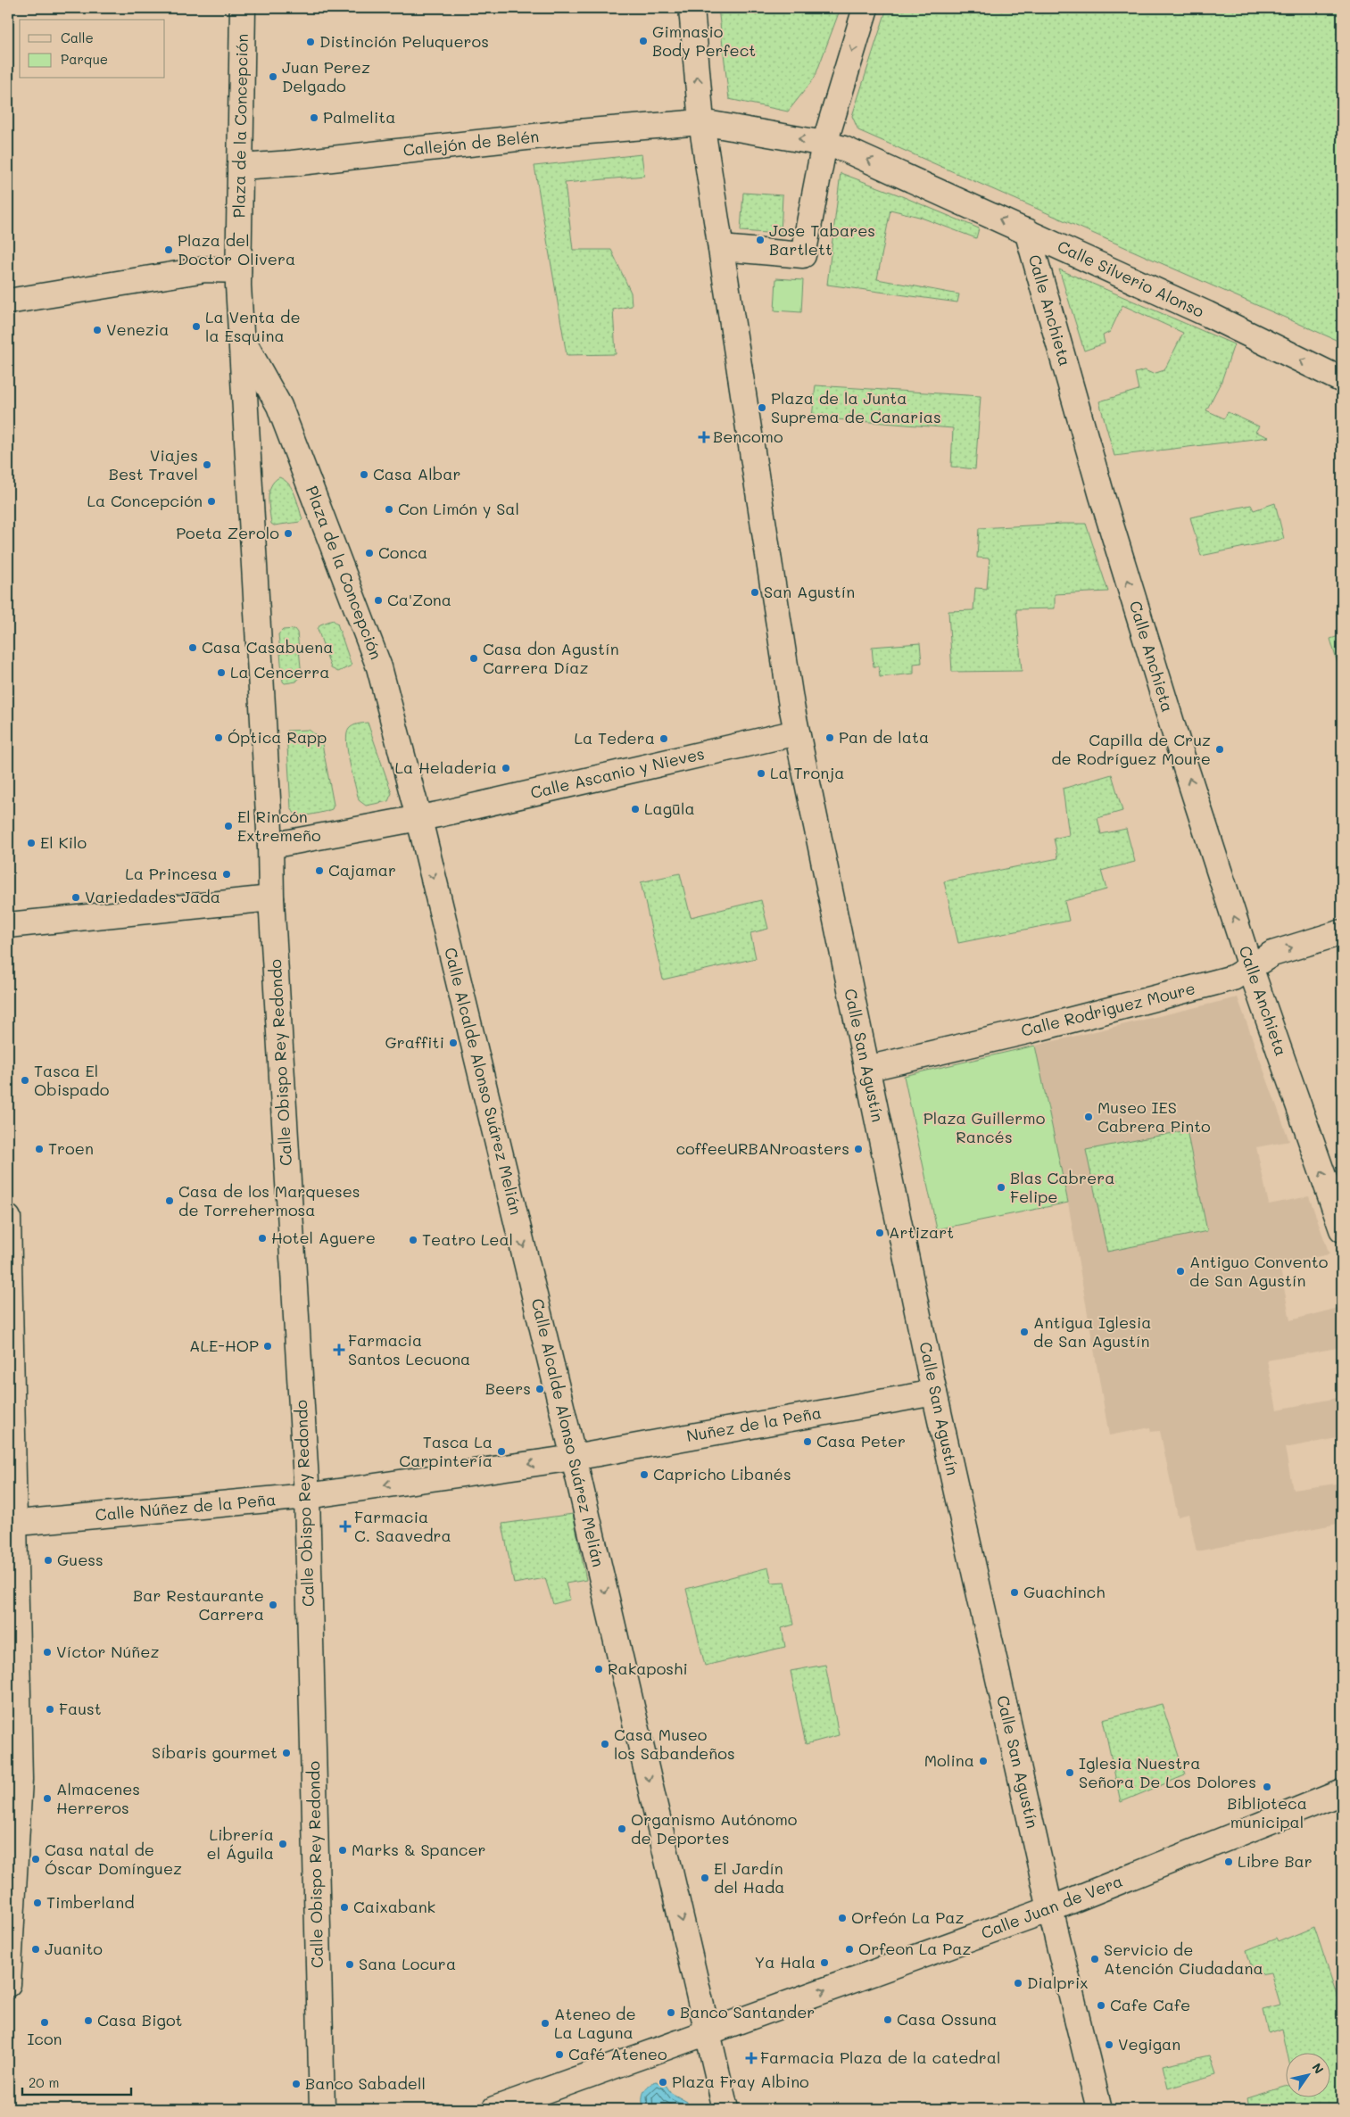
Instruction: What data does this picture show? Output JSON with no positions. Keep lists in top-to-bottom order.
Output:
{
  "streets": {
    "street": [
      "Plaza de la Concepción",
      "Callejón de Belén",
      "Calle Silverio Alonso",
      "Calle Anchieta",
      "Calle Ascanio y Nieves",
      "Calle Rodriguez Moure",
      "Calle San Agustín",
      "Calle Obispo Rey Redondo",
      "Calle Alcalde Alonso Suárez Melián",
      "Nuñez de la Peña",
      "Calle Núñez de la Peña",
      "Calle Juan de Vera"
    ]
  },
  "crossings": [
    ["Plaza de la Concepción", "Callejón de Belén"],
    ["Plaza de la Concepción", "Calle Ascanio y Nieves"],
    ["Plaza de la Concepción", "Calle Obispo Rey Redondo"],
    ["Plaza de la Concepción", "Calle Alcalde Alonso Suárez Melián"],
    ["Callejón de Belén", "Calle Silverio Alonso"],
    ["Callejón de Belén", "Calle San Agustín"],
    ["Calle Silverio Alonso", "Calle Anchieta"],
    ["Calle Anchieta", "Calle Rodriguez Moure"],
    ["Calle Ascanio y Nieves", "Calle San Agustín"],
    ["Calle Ascanio y Nieves", "Calle Alcalde Alonso Suárez Melián"],
    ["Calle Rodriguez Moure", "Calle San Agustín"],
    ["Calle San Agustín", "Nuñez de la Peña"],
    ["Calle San Agustín", "Calle Juan de Vera"],
    ["Calle Obispo Rey Redondo", "Calle Núñez de la Peña"],
    ["Calle Alcalde Alonso Suárez Melián", "Nuñez de la Peña"],
    ["Calle Alcalde Alonso Suárez Melián", "Calle Núñez de la Peña"],
    ["Calle Alcalde Alonso Suárez Melián", "Calle Juan de Vera"],
    ["Nuñez de la Peña", "Calle Núñez de la Peña"]
  ],
  "one_way": [
    "Calle Silverio Alonso",
    "Calle Anchieta",
    "Calle Alcalde Alonso Suárez Melián",
    "Calle Núñez de la Peña",
    "Calle Juan de Vera"
  ],
  "parks": ["Plaza Guillermo Rancés"],
  "places": {
    "other": [
      "Gimnasio Body Perfect",
      "Distinción Peluqueros",
      "Juan Perez Delgado",
      "Palmelita",
      "Jose Tabares Bartlett",
      "Plaza del Doctor Olivera",
      "La Venta de la Esquina",
      "Venezia",
      "Plaza de la Junta Suprema de Canarias",
      "Viajes Best Travel",
      "Casa Albar",
      "La Concepción",
      "Con Limón y Sal",
      "Poeta Zerolo",
      "Conca",
      "San Agustín",
      "Ca'Zona",
      "Casa Casabuena",
      "Casa don Agustín Carrera Díaz",
      "La Cencerra",
      "Óptica Rapp",
      "Pan de lata",
      "La Tedera",
      "Capilla de Cruz de Rodríguez Moure",
      "La Heladeria",
      "La Tronja",
      "Lagūla",
      "El Rincón Extremeño",
      "El Kilo",
      "Cajamar",
      "La Princesa",
      "Variedades Jada",
      "Graffiti",
      "Tasca El Obispado",
      "Museo IES Cabrera Pinto",
      "Troen",
      "coffeeURBANroasters",
      "Blas Cabrera Felipe",
      "Casa de los Marqueses de Torrehermosa",
      "Artizart",
      "Hotel Aguere",
      "Teatro Leal",
      "Antiguo Convento de San Agustín",
      "Antigua Iglesia de San Agustín",
      "ALE-HOP",
      "Beers",
      "Casa Peter",
      "Tasca La Carpintería",
      "Capricho Libanés",
      "Guess",
      "Guachinch",
      "Bar Restaurante Carrera",
      "Víctor Núñez",
      "Rakaposhi",
      "Faust",
      "Casa Museo los Sabandeños",
      "Síbaris gourmet",
      "Molina",
      "Iglesia Nuestra Señora De Los Dolores",
      "Biblioteca municipal",
      "Almacenes Herreros",
      "Organismo Autónomo de Deportes",
      "Librería el Águila",
      "Marks & Spancer",
      "Casa natal de Óscar Domínguez",
      "Libre Bar",
      "El Jardín del Hada",
      "Timberland",
      "Caixabank",
      "Orfeón La Paz",
      "Juanito",
      "Orfeon La Paz",
      "Servicio de Atención Ciudadana",
      "Ya Hala",
      "Sana Locura",
      "Dialprix",
      "Cafe Cafe",
      "Banco Santander",
      "Casa Ossuna",
      "Casa Bigot",
      "Icon",
      "Ateneo de La Laguna",
      "Vegigan",
      "Café Ateneo",
      "Plaza Fray Albino",
      "Banco Sabadell"
    ],
    "health": [
      "Bencomo",
      "Farmacia Santos Lecuona",
      "Farmacia C. Saavedra",
      "Farmacia Plaza de la catedral"
    ]
  },
  "legend": ["Calle", "Parque"],
  "scale_bar": "20 m",
  "north": "top right"
}
